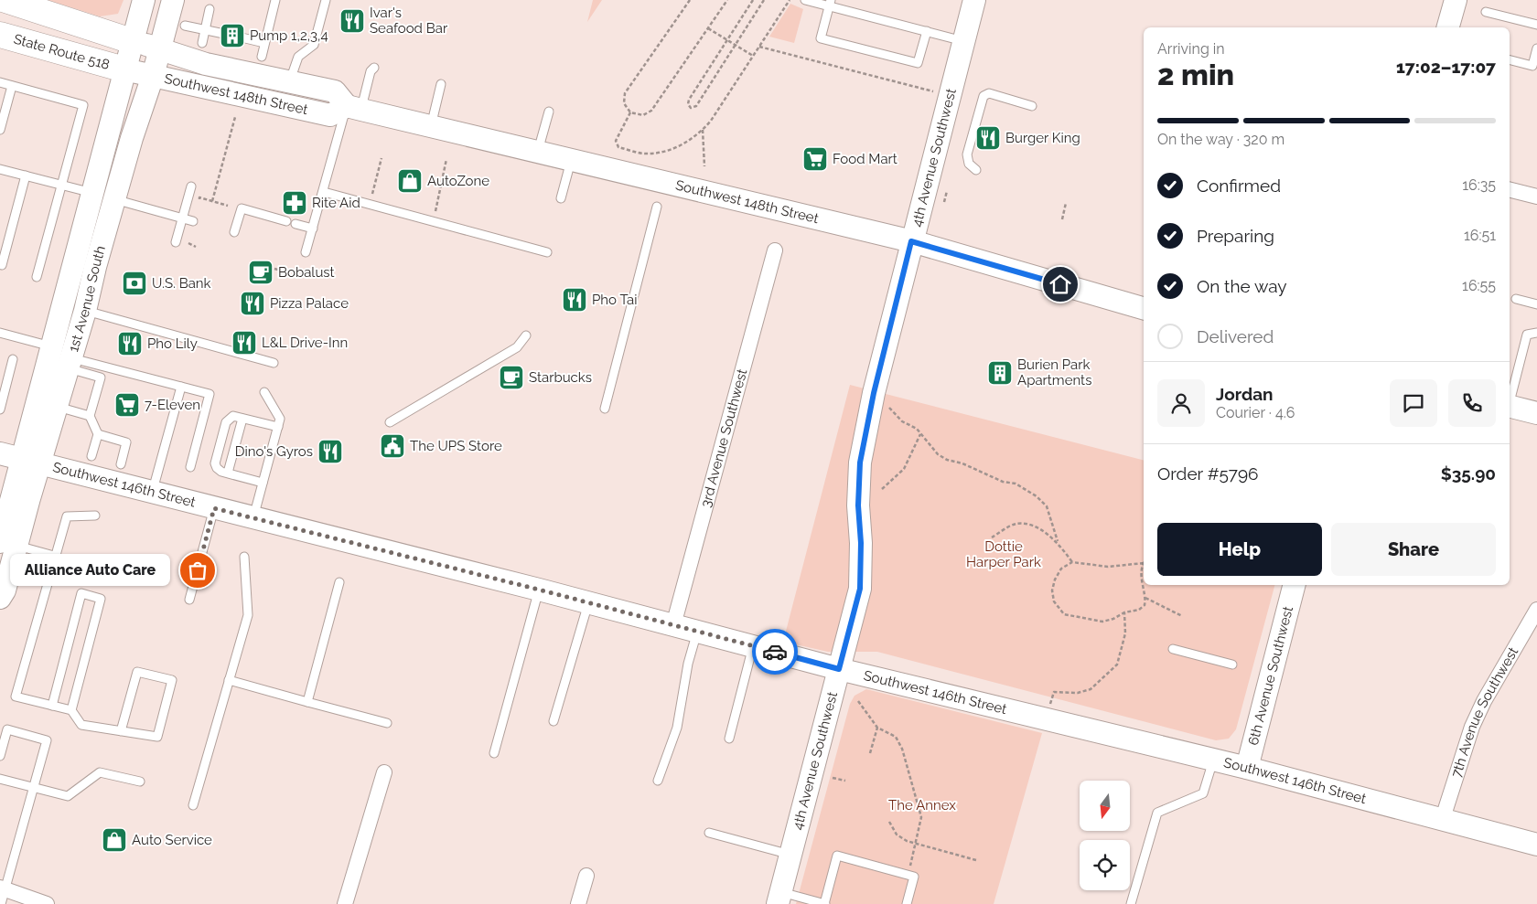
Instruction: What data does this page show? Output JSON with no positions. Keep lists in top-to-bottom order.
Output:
{
  "streets": {
    "highway": ["State Route 518"],
    "street": [
      "Southwest 148th Street",
      "4th Avenue Southwest",
      "1st Avenue South",
      "3rd Avenue Southwest",
      "Southwest 146th Street",
      "6th Avenue Southwest",
      "7th Avenue Southwest"
    ]
  },
  "crossings": [
    ["State Route 518", "Southwest 148th Street"],
    ["State Route 518", "1st Avenue South"],
    ["Southwest 148th Street", "4th Avenue Southwest"],
    ["Southwest 148th Street", "1st Avenue South"],
    ["4th Avenue Southwest", "Southwest 146th Street"],
    ["1st Avenue South", "Southwest 146th Street"],
    ["3rd Avenue Southwest", "Southwest 146th Street"],
    ["Southwest 146th Street", "6th Avenue Southwest"],
    ["Southwest 146th Street", "7th Avenue Southwest"]
  ],
  "parks": ["Dottie Harper Park", "The Annex"],
  "places": {
    "restaurant": [
      "Ivar's Seafood Bar",
      "Burger King",
      "Pho Tai",
      "Pizza Palace",
      "L&L Drive-Inn",
      "Pho Lily",
      "Dino's Gyros"
    ],
    "building": ["Pump 1,2,3,4", "Burien Park Apartments"],
    "supermarket": ["Food Mart", "7-Eleven"],
    "shop": ["AutoZone", "Auto Service"],
    "pharmacy": ["Rite Aid"],
    "cafe": ["Bobalust", "Starbucks"],
    "bank": ["U.S. Bank"],
    "public building": ["The UPS Store"],
    "other": ["Alliance Auto Care"]
  },
  "north": "bottom",
  "page": {
    "heading": ["2 min", "Arriving in", "17:02–17:07"],
    "panel": [
      "Jordan",
      "Courier · 4.6",
      "Order #5796",
      "$35.90"
    ],
    "bar": "On the way · 320 m",
    "list": [
      ["Confirmed", "16:35"],
      ["Preparing", "16:51"],
      ["On the way", "16:55"],
      "Delivered"
    ],
    "buttons": ["Help", "Share"],
    "bubble": "Alliance Auto Care"
  }
}
